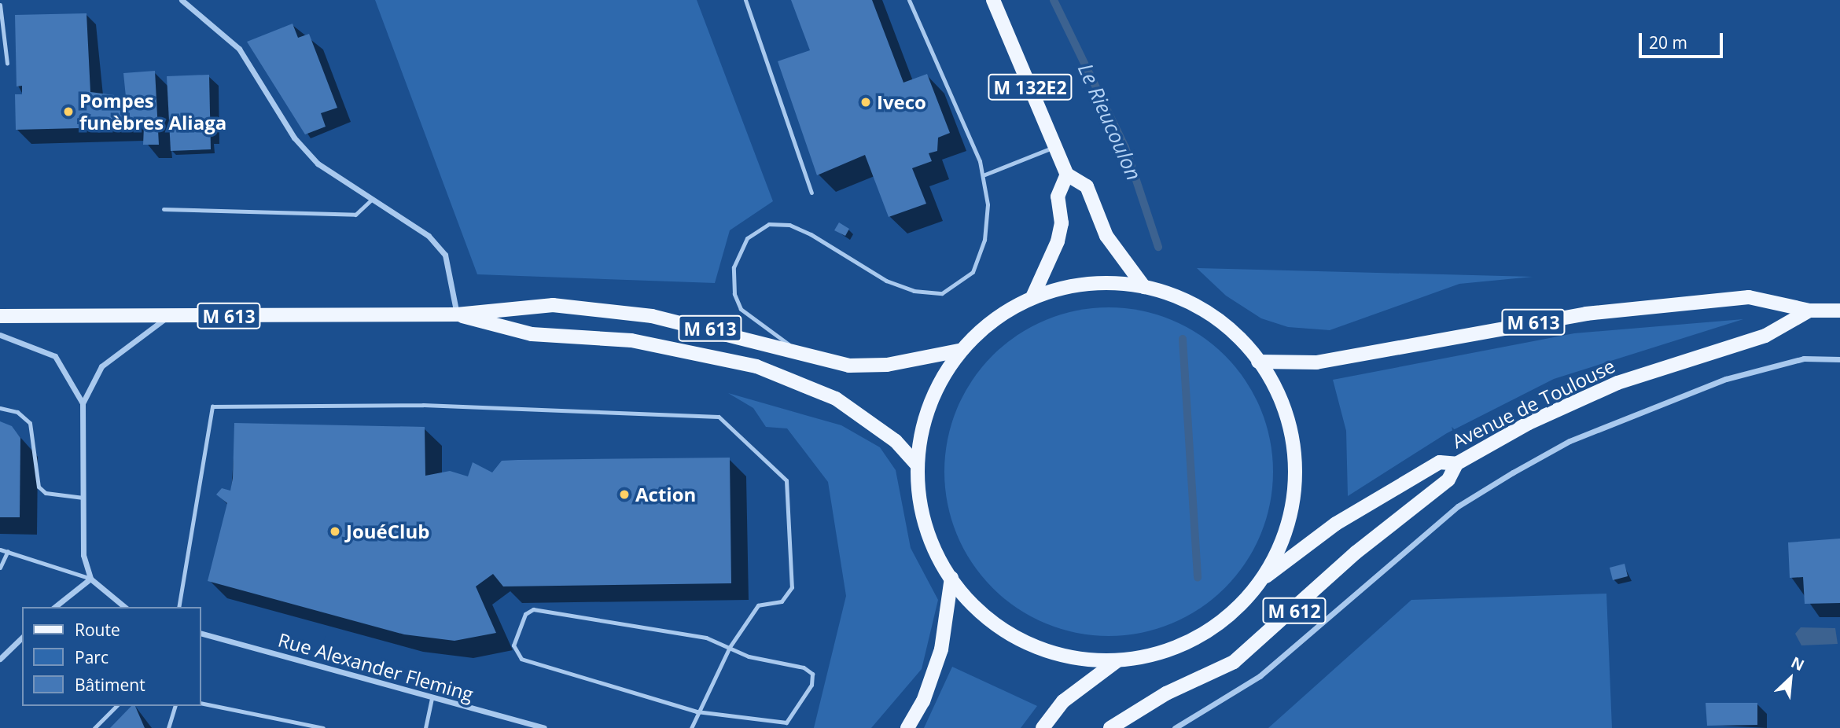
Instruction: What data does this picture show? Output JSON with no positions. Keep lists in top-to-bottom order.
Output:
{
  "streets": {
    "main road": [
      "M 132E2",
      "M 613",
      "Avenue de Toulouse",
      "M 612"
    ],
    "street": ["Rue Alexander Fleming"]
  },
  "crossings": [
    ["Avenue de Toulouse", "M 612"]
  ],
  "water": ["Le Rieucoulon"],
  "places": [
    "Iveco",
    "Pompes funèbres Aliaga",
    "Action",
    "JouéClub"
  ],
  "legend": ["Route", "Parc", "Bâtiment"],
  "scale_bar": "20 m",
  "north": "top right"
}
